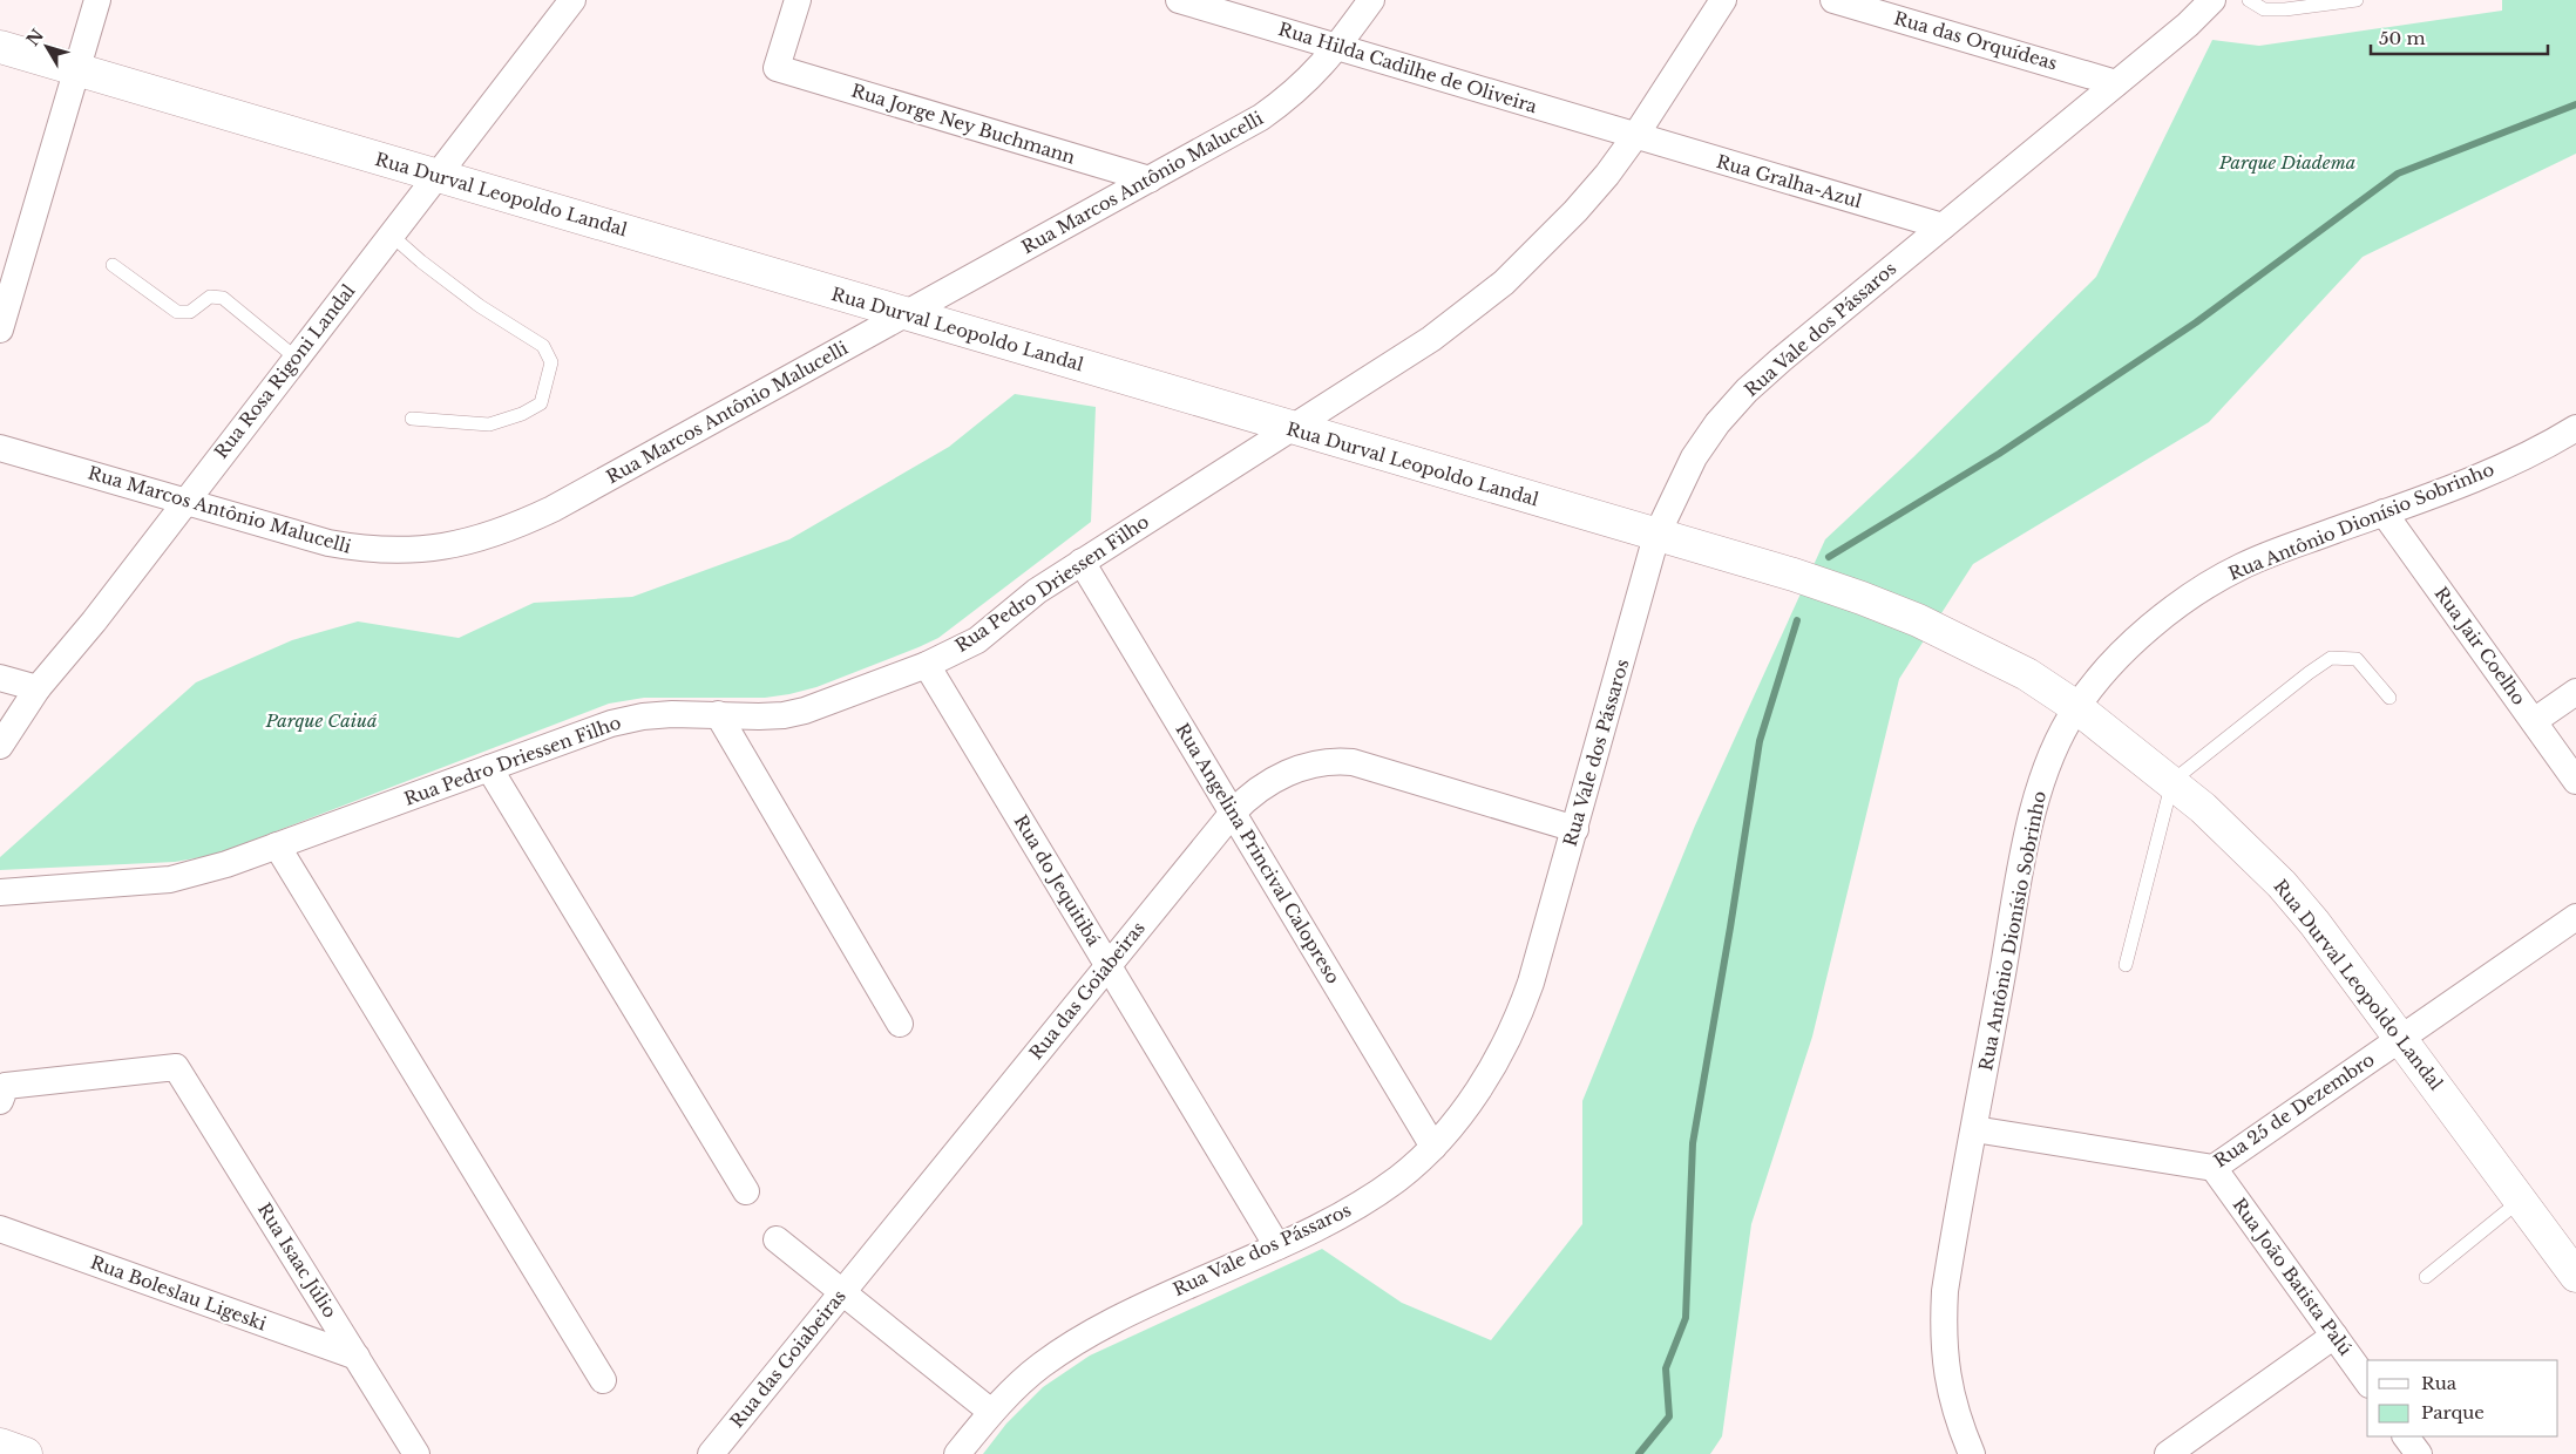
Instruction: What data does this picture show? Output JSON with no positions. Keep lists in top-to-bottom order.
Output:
{
  "streets": {
    "street": [
      "Rua das Orquídeas",
      "Rua Hilda Cadilhe de Oliveira",
      "Rua Jorge Ney Buchmann",
      "Rua Gralha-Azul",
      "Rua Marcos Antônio Malucelli",
      "Rua Durval Leopoldo Landal",
      "Rua Vale dos Pássaros",
      "Rua Rosa Rigoni Landal",
      "Rua Antônio Dionísio Sobrinho",
      "Rua Pedro Driessen Filho",
      "Rua Jair Coelho",
      "Rua Angelina Princival Calopreso",
      "Rua do Jequitibá",
      "Rua das Goiabeiras",
      "Rua 25 de Dezembro",
      "Rua Isaac Júlio",
      "Rua João Batista Palú",
      "Rua Boleslau Ligeski"
    ]
  },
  "crossings": [
    ["Rua das Orquídeas", "Rua Vale dos Pássaros"],
    ["Rua Hilda Cadilhe de Oliveira", "Rua Gralha-Azul"],
    ["Rua Hilda Cadilhe de Oliveira", "Rua Marcos Antônio Malucelli"],
    ["Rua Hilda Cadilhe de Oliveira", "Rua Pedro Driessen Filho"],
    ["Rua Jorge Ney Buchmann", "Rua Marcos Antônio Malucelli"],
    ["Rua Gralha-Azul", "Rua Vale dos Pássaros"],
    ["Rua Gralha-Azul", "Rua Pedro Driessen Filho"],
    ["Rua Marcos Antônio Malucelli", "Rua Durval Leopoldo Landal"],
    ["Rua Marcos Antônio Malucelli", "Rua Rosa Rigoni Landal"],
    ["Rua Durval Leopoldo Landal", "Rua Vale dos Pássaros"],
    ["Rua Durval Leopoldo Landal", "Rua Rosa Rigoni Landal"],
    ["Rua Durval Leopoldo Landal", "Rua Antônio Dionísio Sobrinho"],
    ["Rua Durval Leopoldo Landal", "Rua Pedro Driessen Filho"],
    ["Rua Durval Leopoldo Landal", "Rua 25 de Dezembro"],
    ["Rua Vale dos Pássaros", "Rua Angelina Princival Calopreso"],
    ["Rua Vale dos Pássaros", "Rua do Jequitibá"],
    ["Rua Vale dos Pássaros", "Rua das Goiabeiras"],
    ["Rua Antônio Dionísio Sobrinho", "Rua Jair Coelho"],
    ["Rua Antônio Dionísio Sobrinho", "Rua 25 de Dezembro"],
    ["Rua Pedro Driessen Filho", "Rua Angelina Princival Calopreso"],
    ["Rua Pedro Driessen Filho", "Rua do Jequitibá"],
    ["Rua Angelina Princival Calopreso", "Rua das Goiabeiras"],
    ["Rua do Jequitibá", "Rua das Goiabeiras"],
    ["Rua 25 de Dezembro", "Rua João Batista Palú"],
    ["Rua Isaac Júlio", "Rua Boleslau Ligeski"]
  ],
  "parks": ["Parque Diadema", "Parque Caiuá"],
  "legend": ["Rua", "Parque"],
  "scale_bar": "50 m",
  "north": "top left"
}
